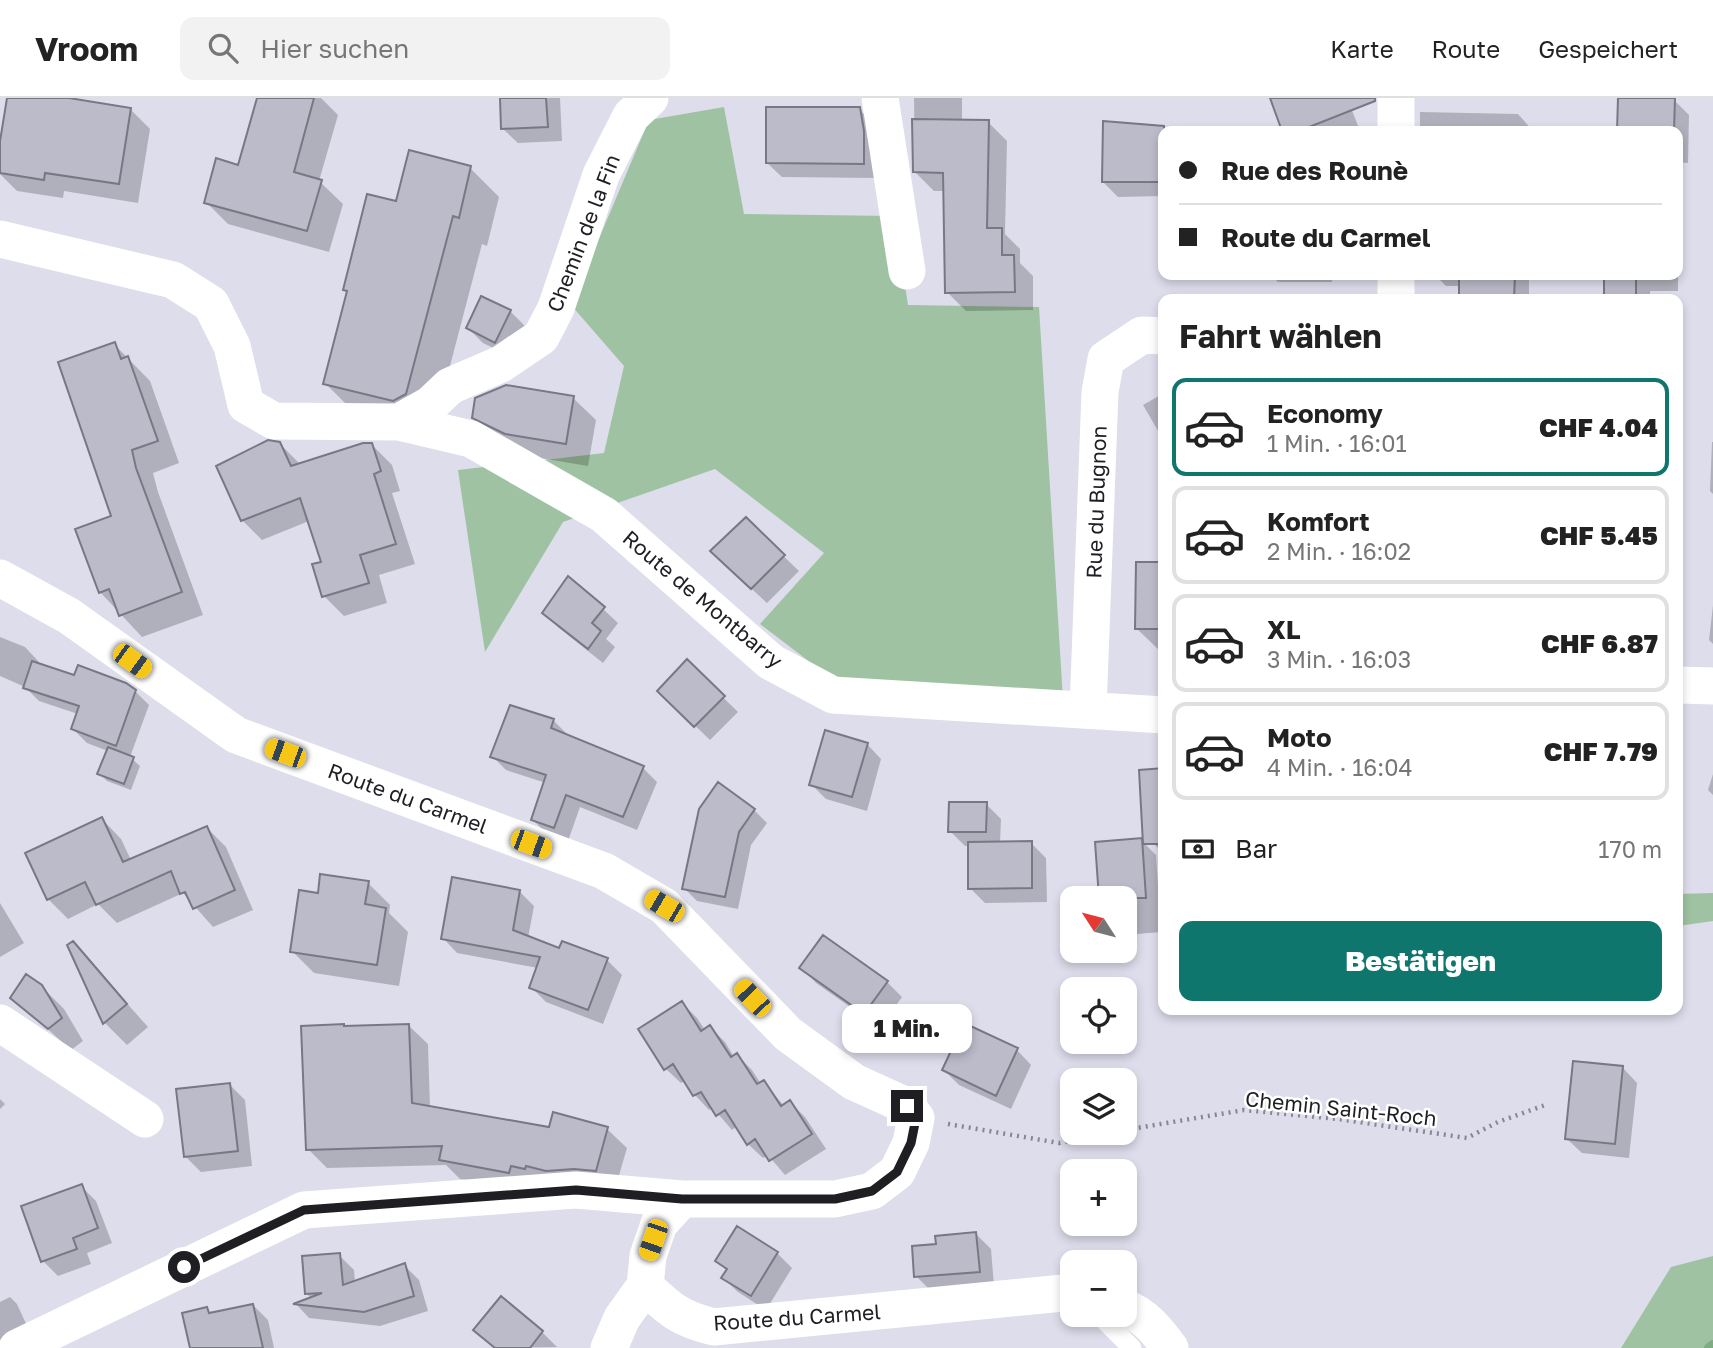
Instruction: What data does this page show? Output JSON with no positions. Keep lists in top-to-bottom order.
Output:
{
  "streets": {
    "street": [
      "Chemin de la Fin",
      "Rue du Bugnon",
      "Route de Montbarry",
      "Route du Carmel"
    ],
    "path": ["Chemin Saint-Roch"]
  },
  "crossings": [
    ["Chemin de la Fin", "Route de Montbarry"],
    ["Rue du Bugnon", "Route de Montbarry"]
  ],
  "north": "top left",
  "page": {
    "header": "Vroom",
    "search": "Hier suchen",
    "nav": ["Karte", "Route", "Gespeichert"],
    "banner": ["Rue des Rounè", "Route du Carmel"],
    "heading": "Fahrt wählen",
    "list": [
      {
        "name": "Economy",
        "note": "1 Min. · 16:01",
        "value": "CHF 4.04"
      },
      {
        "name": "Komfort",
        "note": "2 Min. · 16:02",
        "value": "CHF 5.45"
      },
      {
        "name": "XL",
        "note": "3 Min. · 16:03",
        "value": "CHF 6.87"
      },
      {
        "name": "Moto",
        "note": "4 Min. · 16:04",
        "value": "CHF 7.79"
      }
    ],
    "pay": ["Bar", "170 m"],
    "map_buttons": ["+", "−"],
    "buttons": "Bestätigen",
    "bubble": "1 Min."
  }
}
